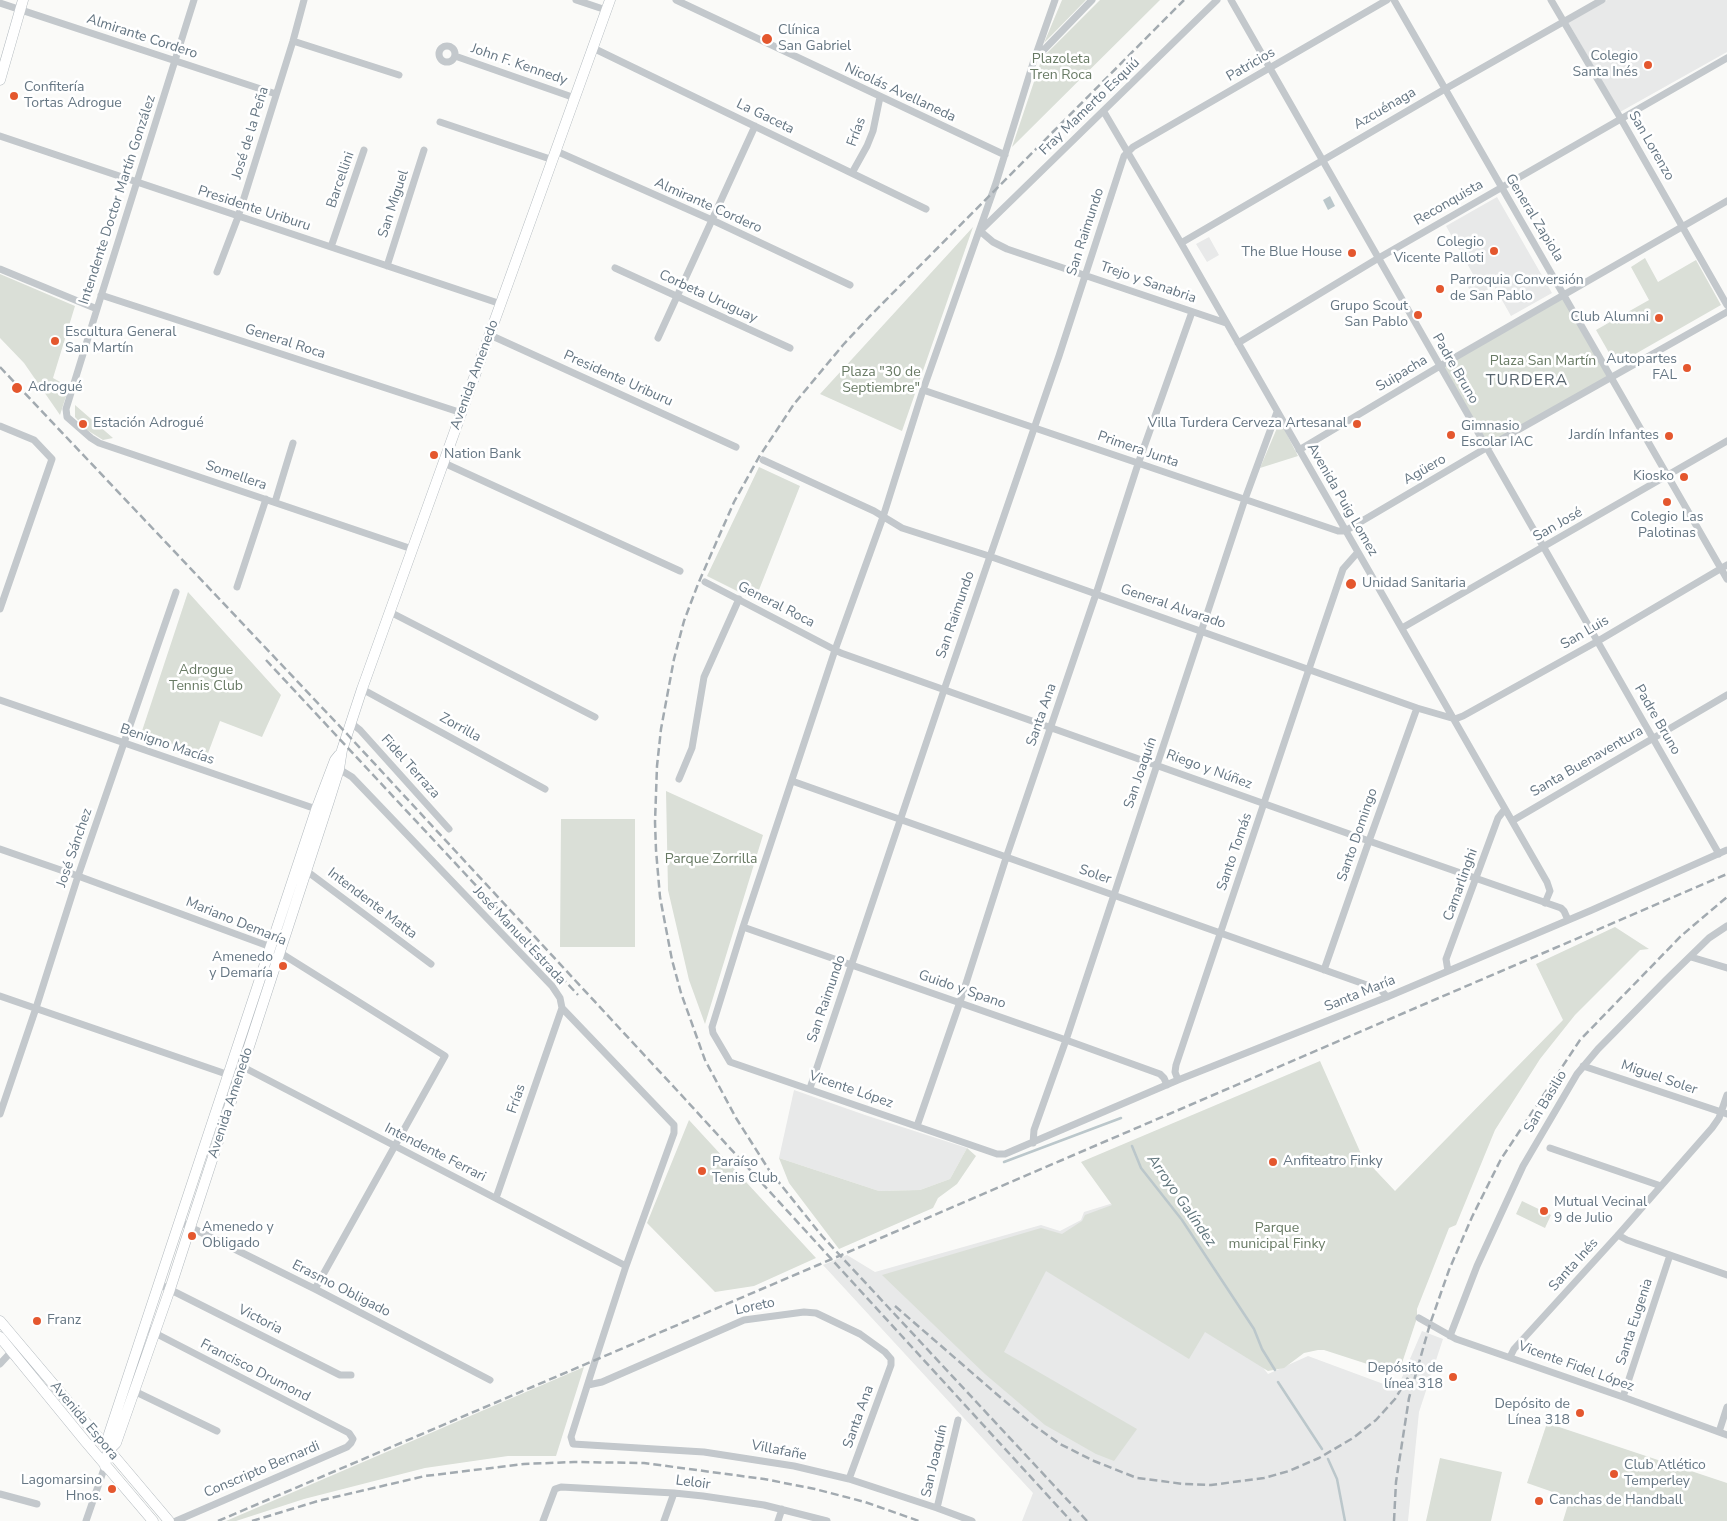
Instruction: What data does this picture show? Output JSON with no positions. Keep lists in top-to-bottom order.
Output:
{
  "streets": {
    "street": [
      "Almirante Cordero",
      "John F. Kennedy",
      "Patricios",
      "Nicolás Avellaneda",
      "Fray Mamerto Esquiú",
      "Azcuénaga",
      "La Gaceta",
      "Frías",
      "José de la Peña",
      "San Lorenzo",
      "Barcellini",
      "Intendente Doctor Martín González",
      "Reconquista",
      "San Miguel",
      "Presidente Uriburu",
      "General Zapiola",
      "San Raimundo",
      "Trejo y Sanabria",
      "Corbeta Uruguay",
      "General Roca",
      "Padre Bruno",
      "Suipacha",
      "Avenida Amenedo",
      "Primera Junta",
      "Agüero",
      "Somellera",
      "Avenida Puig Lomez",
      "San José",
      "General Alvarado",
      "San Luis",
      "Santa Ana",
      "Zorrilla",
      "Benigno Macías",
      "Santa Buenaventura",
      "Fidel Terraza",
      "Riego y Núñez",
      "San Joaquín",
      "Santo Domingo",
      "José Sánchez",
      "Santo Tomás",
      "Soler",
      "Camarlinghi",
      "Intendente Matta",
      "Mariano Demaría",
      "José Manuel Estrada",
      "Guido y Spano",
      "Santa María",
      "Miguel Soler",
      "Vicente López",
      "San Basilio",
      "Intendente Ferrari",
      "Santa Inés",
      "Erasmo Obligado",
      "Loreto",
      "Victoria",
      "Santa Eugenia",
      "Vicente Fidel López",
      "Francisco Drumond",
      "Avenida Espora",
      "Villafañe",
      "Conscripto Bernardi",
      "Leloir"
    ]
  },
  "crossings": [
    ["Almirante Cordero", "José de la Peña"],
    ["Almirante Cordero", "Intendente Doctor Martín González"],
    ["Almirante Cordero", "Avenida Amenedo"],
    ["John F. Kennedy", "Avenida Amenedo"],
    ["Patricios", "San Raimundo"],
    ["Patricios", "Padre Bruno"],
    ["Patricios", "Avenida Puig Lomez"],
    ["Nicolás Avellaneda", "Frías"],
    ["Fray Mamerto Esquiú", "Trejo y Sanabria"],
    ["Fray Mamerto Esquiú", "Avenida Puig Lomez"],
    ["Azcuénaga", "San Lorenzo"],
    ["Azcuénaga", "General Zapiola"],
    ["Azcuénaga", "Padre Bruno"],
    ["Azcuénaga", "Avenida Puig Lomez"],
    ["La Gaceta", "Frías"],
    ["La Gaceta", "Avenida Amenedo"],
    ["Frías", "José Manuel Estrada"],
    ["Frías", "Intendente Ferrari"],
    ["José de la Peña", "Presidente Uriburu"],
    ["San Lorenzo", "Reconquista"],
    ["San Lorenzo", "Suipacha"],
    ["Barcellini", "Presidente Uriburu"],
    ["Intendente Doctor Martín González", "Presidente Uriburu"],
    ["Intendente Doctor Martín González", "General Roca"],
    ["Intendente Doctor Martín González", "Somellera"],
    ["Reconquista", "General Zapiola"],
    ["Reconquista", "Padre Bruno"],
    ["Reconquista", "Avenida Puig Lomez"],
    ["San Miguel", "Presidente Uriburu"],
    ["Presidente Uriburu", "Avenida Amenedo"],
    ["General Zapiola", "Suipacha"],
    ["General Zapiola", "Agüero"],
    ["General Zapiola", "San José"],
    ["General Zapiola", "San Luis"],
    ["San Raimundo", "Trejo y Sanabria"],
    ["San Raimundo", "Primera Junta"],
    ["San Raimundo", "Avenida Puig Lomez"],
    ["San Raimundo", "General Alvarado"],
    ["San Raimundo", "Riego y Núñez"],
    ["San Raimundo", "Soler"],
    ["San Raimundo", "Guido y Spano"],
    ["San Raimundo", "Vicente López"],
    ["Trejo y Sanabria", "Avenida Puig Lomez"],
    ["Trejo y Sanabria", "Santa Ana"],
    ["General Roca", "Avenida Amenedo"],
    ["General Roca", "Riego y Núñez"],
    ["Padre Bruno", "Suipacha"],
    ["Padre Bruno", "Agüero"],
    ["Padre Bruno", "San José"],
    ["Padre Bruno", "San Luis"],
    ["Padre Bruno", "Santa Buenaventura"],
    ["Padre Bruno", "Santa María"],
    ["Suipacha", "Avenida Puig Lomez"],
    ["Avenida Amenedo", "Somellera"],
    ["Avenida Amenedo", "Zorrilla"],
    ["Avenida Amenedo", "Benigno Macías"],
    ["Avenida Amenedo", "Fidel Terraza"],
    ["Avenida Amenedo", "Intendente Matta"],
    ["Avenida Amenedo", "Mariano Demaría"],
    ["Avenida Amenedo", "José Manuel Estrada"],
    ["Avenida Amenedo", "Intendente Ferrari"],
    ["Avenida Amenedo", "Erasmo Obligado"],
    ["Avenida Amenedo", "Victoria"],
    ["Avenida Amenedo", "Francisco Drumond"],
    ["Avenida Amenedo", "Avenida Espora"],
    ["Primera Junta", "Agüero"],
    ["Primera Junta", "Avenida Puig Lomez"],
    ["Primera Junta", "Santa Ana"],
    ["Primera Junta", "San Joaquín"],
    ["Agüero", "Avenida Puig Lomez"],
    ["Avenida Puig Lomez", "San José"],
    ["Avenida Puig Lomez", "General Alvarado"],
    ["Avenida Puig Lomez", "San Luis"],
    ["Avenida Puig Lomez", "Santa Buenaventura"],
    ["Avenida Puig Lomez", "Riego y Núñez"],
    ["Avenida Puig Lomez", "San Joaquín"],
    ["Avenida Puig Lomez", "Santo Tomás"],
    ["Avenida Puig Lomez", "Camarlinghi"],
    ["General Alvarado", "San Luis"],
    ["General Alvarado", "Santa Ana"],
    ["General Alvarado", "San Joaquín"],
    ["General Alvarado", "Santo Domingo"],
    ["General Alvarado", "Santo Tomás"],
    ["Santa Ana", "Riego y Núñez"],
    ["Santa Ana", "Soler"],
    ["Santa Ana", "Guido y Spano"],
    ["Santa Ana", "Vicente López"],
    ["Santa Ana", "Loreto"],
    ["Santa Ana", "Villafañe"],
    ["Benigno Macías", "José Sánchez"],
    ["Riego y Núñez", "San Joaquín"],
    ["Riego y Núñez", "Santo Domingo"],
    ["Riego y Núñez", "Santo Tomás"],
    ["Riego y Núñez", "Camarlinghi"],
    ["Riego y Núñez", "Santa María"],
    ["San Joaquín", "Soler"],
    ["San Joaquín", "Guido y Spano"],
    ["San Joaquín", "Santa María"],
    ["San Joaquín", "Villafañe"],
    ["Santo Domingo", "Soler"],
    ["José Sánchez", "Mariano Demaría"],
    ["Santo Tomás", "Soler"],
    ["Santo Tomás", "Santa María"],
    ["Soler", "Santa María"],
    ["Camarlinghi", "Santa María"],
    ["Mariano Demaría", "Intendente Ferrari"],
    ["José Manuel Estrada", "Intendente Ferrari"],
    ["Guido y Spano", "Santa María"],
    ["Guido y Spano", "Vicente López"],
    ["Santa María", "Vicente López"],
    ["Miguel Soler", "San Basilio"],
    ["Miguel Soler", "Santa Inés"],
    ["San Basilio", "Vicente Fidel López"],
    ["Santa Inés", "Vicente Fidel López"],
    ["Loreto", "Villafañe"],
    ["Santa Eugenia", "Vicente Fidel López"],
    ["Francisco Drumond", "Conscripto Bernardi"]
  ],
  "districts": ["TURDERA"],
  "water": ["Arroyo Galíndez"],
  "parks": [
    "Plazoleta Tren Roca",
    "Plaza San Martín",
    "Plaza \"30 de Septiembre\"",
    "Adrogue Tennis Club",
    "Parque Zorrilla",
    "Parque municipal Finky"
  ],
  "places": [
    "Clínica San Gabriel",
    "Colegio Santa Inés",
    "Confitería Tortas Adrogue",
    "Colegio Vicente Palloti",
    "The Blue House",
    "Parroquia Conversión de San Pablo",
    "Grupo Scout San Pablo",
    "Club Alumni",
    "Escultura General San Martín",
    "Autopartes FAL",
    "Adrogué",
    "Estación Adrogué",
    "Villa Turdera Cerveza Artesanal",
    "Gimnasio Escolar IAC",
    "Jardín Infantes",
    "Nation Bank",
    "Kiosko",
    "Colegio Las Palotinas",
    "Unidad Sanitaria",
    "Amenedo y Demaría",
    "Anfiteatro Finky",
    "Paraíso Tenis Club",
    "Mutual Vecinal 9 de Julio",
    "Amenedo y Obligado",
    "Franz",
    "Depósito de línea 318",
    "Depósito de Línea 318",
    "Club Atlético Temperley",
    "Lagomarsino Hnos.",
    "Canchas de Handball"
  ]
}
